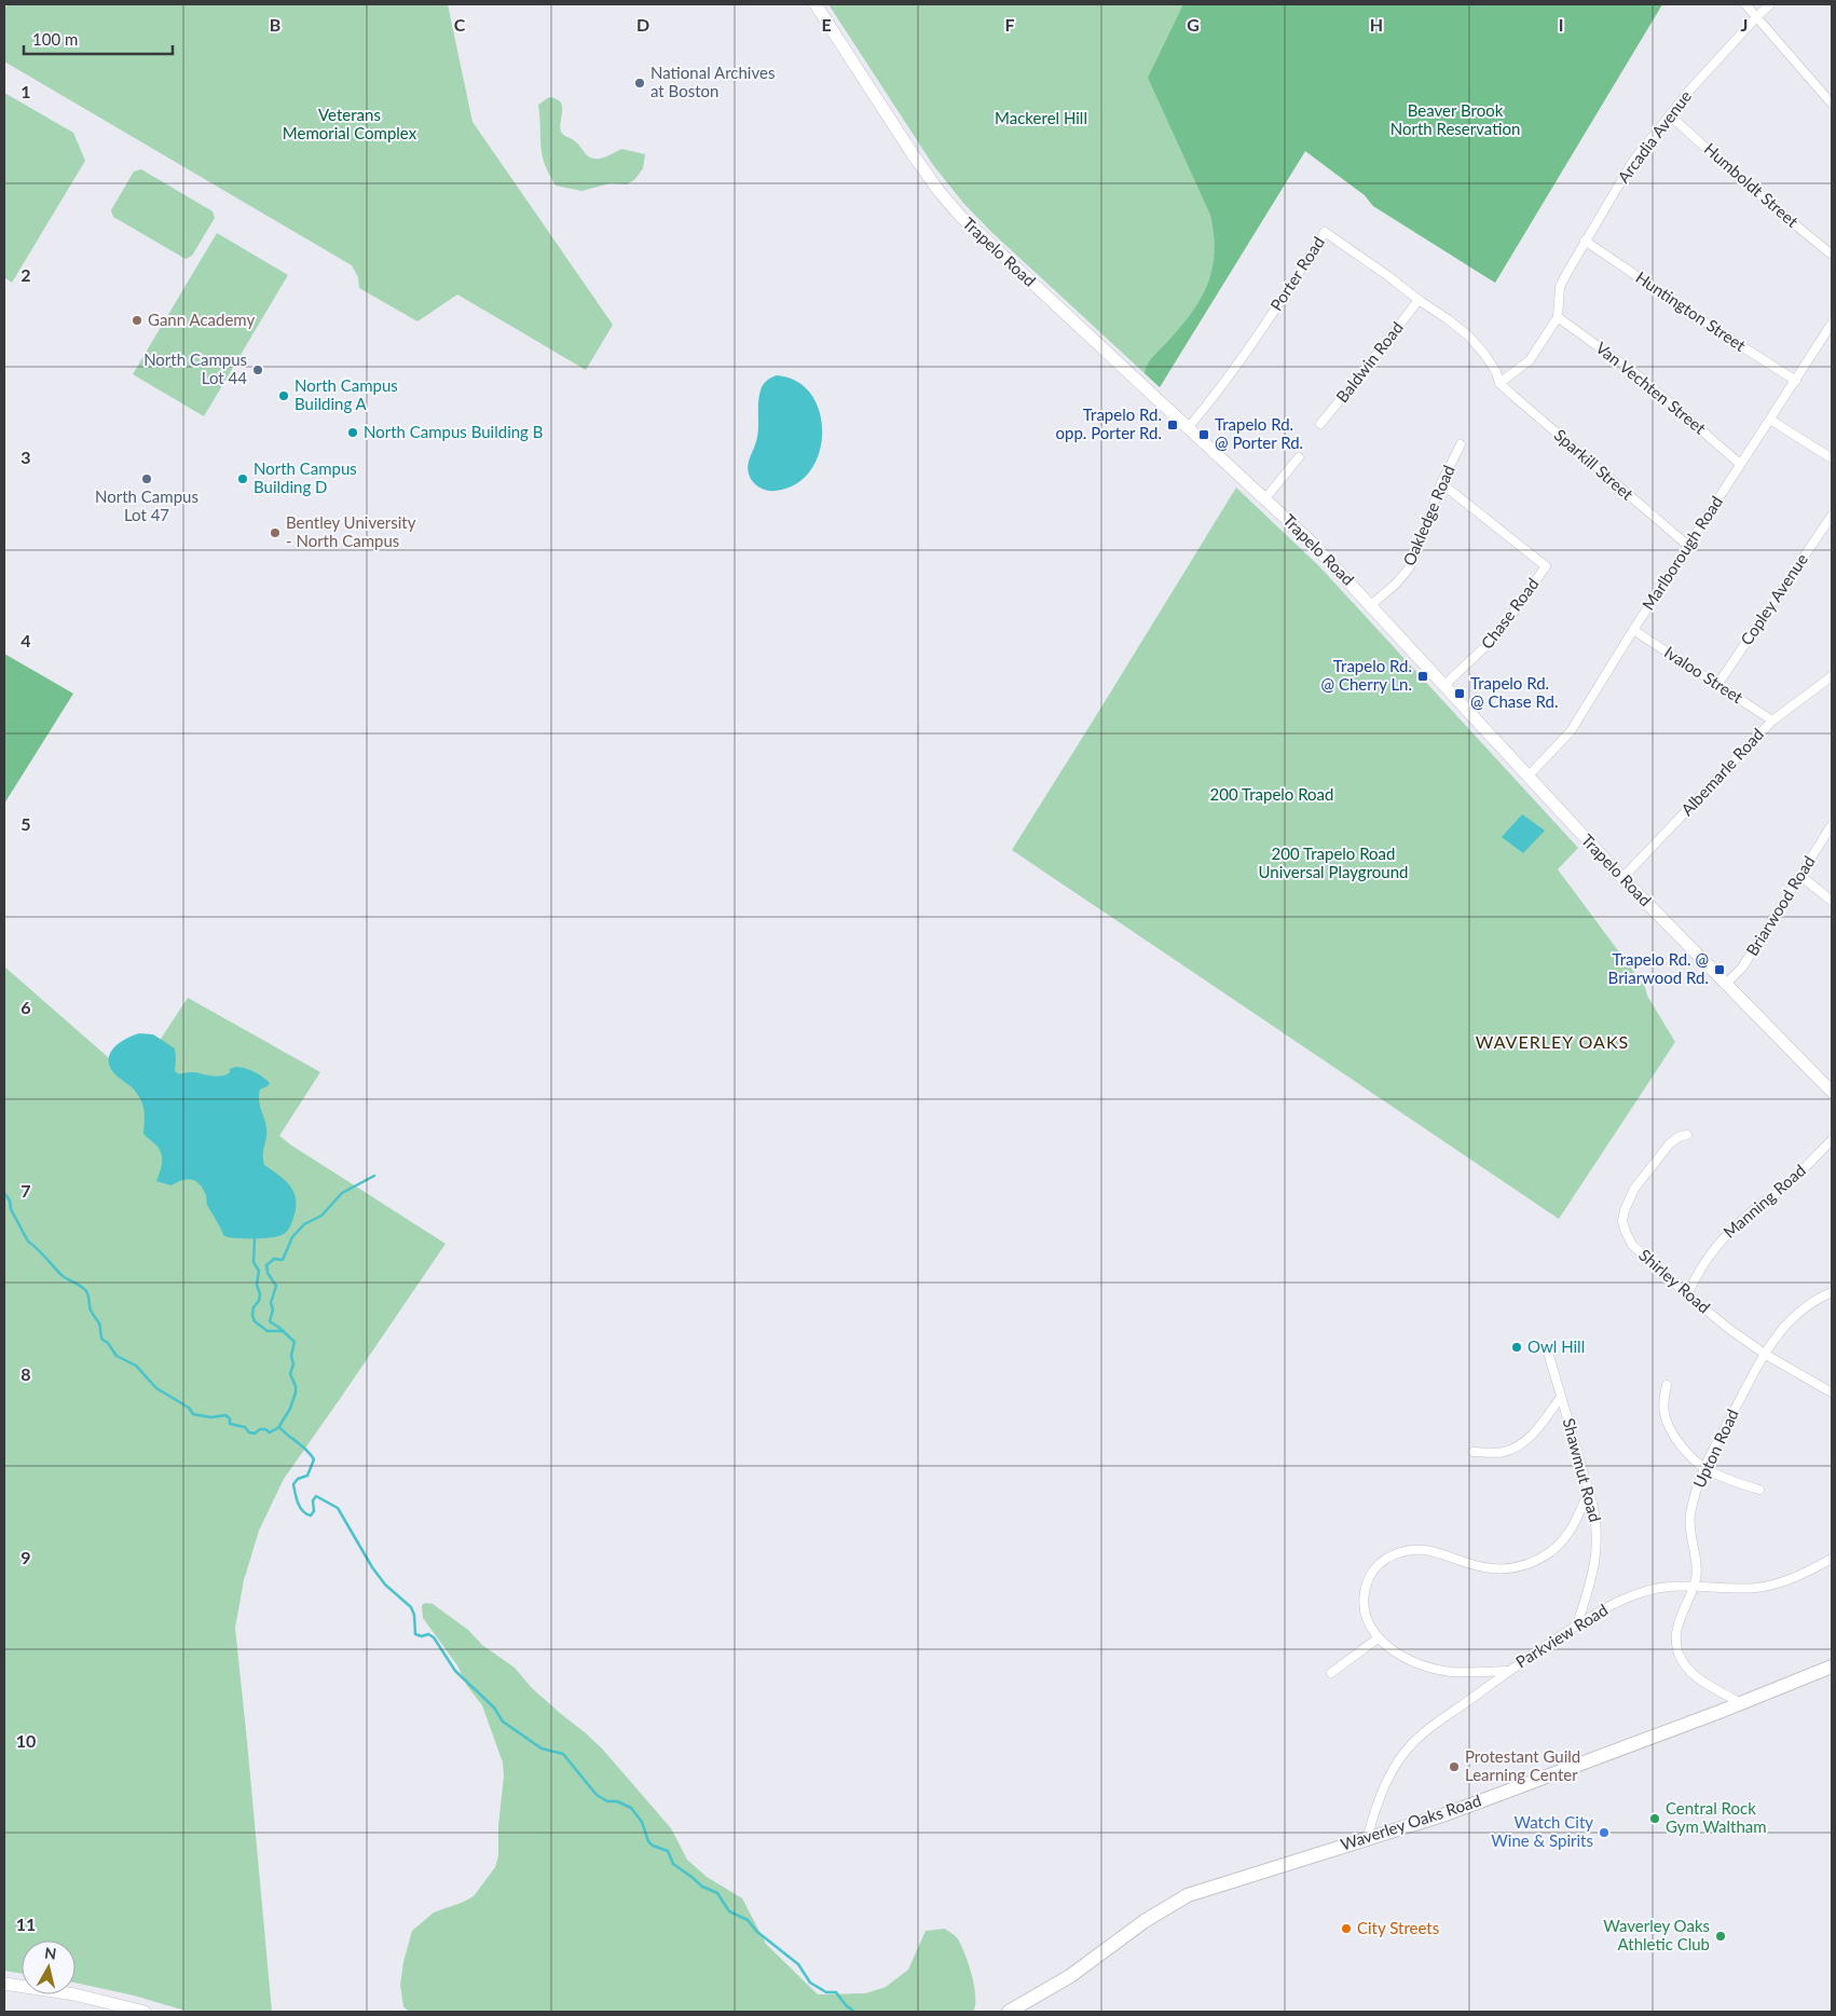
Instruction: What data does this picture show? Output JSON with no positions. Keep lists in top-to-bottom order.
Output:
{
  "streets": {
    "main road": ["Trapelo Road", "Waverley Oaks Road"],
    "street": [
      "Arcadia Avenue",
      "Humboldt Street",
      "Porter Road",
      "Huntington Street",
      "Baldwin Road",
      "Van Vechten Street",
      "Sparkill Street",
      "Oakledge Road",
      "Marlborough Road",
      "Copley Avenue",
      "Chase Road",
      "Ivaloo Street",
      "Albemarle Road",
      "Briarwood Road",
      "Manning Road",
      "Shirley Road",
      "Upton Road",
      "Shawmut Road",
      "Parkview Road"
    ]
  },
  "crossings": [
    ["Arcadia Avenue", "Humboldt Street"],
    ["Arcadia Avenue", "Huntington Street"],
    ["Arcadia Avenue", "Van Vechten Street"],
    ["Trapelo Road", "Porter Road"],
    ["Trapelo Road", "Oakledge Road"],
    ["Trapelo Road", "Marlborough Road"],
    ["Trapelo Road", "Chase Road"],
    ["Trapelo Road", "Albemarle Road"],
    ["Trapelo Road", "Briarwood Road"],
    ["Porter Road", "Baldwin Road"],
    ["Porter Road", "Sparkill Street"],
    ["Huntington Street", "Marlborough Road"],
    ["Van Vechten Street", "Marlborough Road"],
    ["Sparkill Street", "Marlborough Road"],
    ["Oakledge Road", "Chase Road"],
    ["Marlborough Road", "Ivaloo Street"],
    ["Copley Avenue", "Ivaloo Street"],
    ["Ivaloo Street", "Albemarle Road"],
    ["Manning Road", "Shirley Road"],
    ["Shirley Road", "Upton Road"],
    ["Upton Road", "Parkview Road"],
    ["Upton Road", "Waverley Oaks Road"],
    ["Shawmut Road", "Parkview Road"],
    ["Parkview Road", "Waverley Oaks Road"]
  ],
  "districts": ["WAVERLEY OAKS"],
  "parks": [
    "Beaver Brook North Reservation",
    "Veterans Memorial Complex",
    "Mackerel Hill",
    "200 Trapelo Road",
    "200 Trapelo Road Universal Playground"
  ],
  "places": {
    "other": [
      "National Archives at Boston",
      "Gann Academy",
      "North Campus Lot 44",
      "North Campus Building A",
      "North Campus Building B",
      "North Campus Lot 47",
      "North Campus Building D",
      "Bentley University - North Campus",
      "Owl Hill",
      "Protestant Guild Learning Center",
      "Central Rock Gym Waltham",
      "Watch City Wine & Spirits",
      "City Streets",
      "Waverley Oaks Athletic Club"
    ],
    "transit": [
      "Trapelo Rd. opp. Porter Rd.",
      "Trapelo Rd. @ Porter Rd.",
      "Trapelo Rd. @ Cherry Ln.",
      "Trapelo Rd. @ Chase Rd.",
      "Trapelo Rd. @ Briarwood Rd."
    ]
  },
  "scale_bar": "100 m",
  "north": "top",
  "grid": {
    "columns": [
      "B",
      "C",
      "D",
      "E",
      "F",
      "G",
      "H",
      "I",
      "J"
    ],
    "rows": [
      "1",
      "2",
      "3",
      "4",
      "5",
      "6",
      "7",
      "8",
      "9",
      "10",
      "11"
    ]
  }
}
